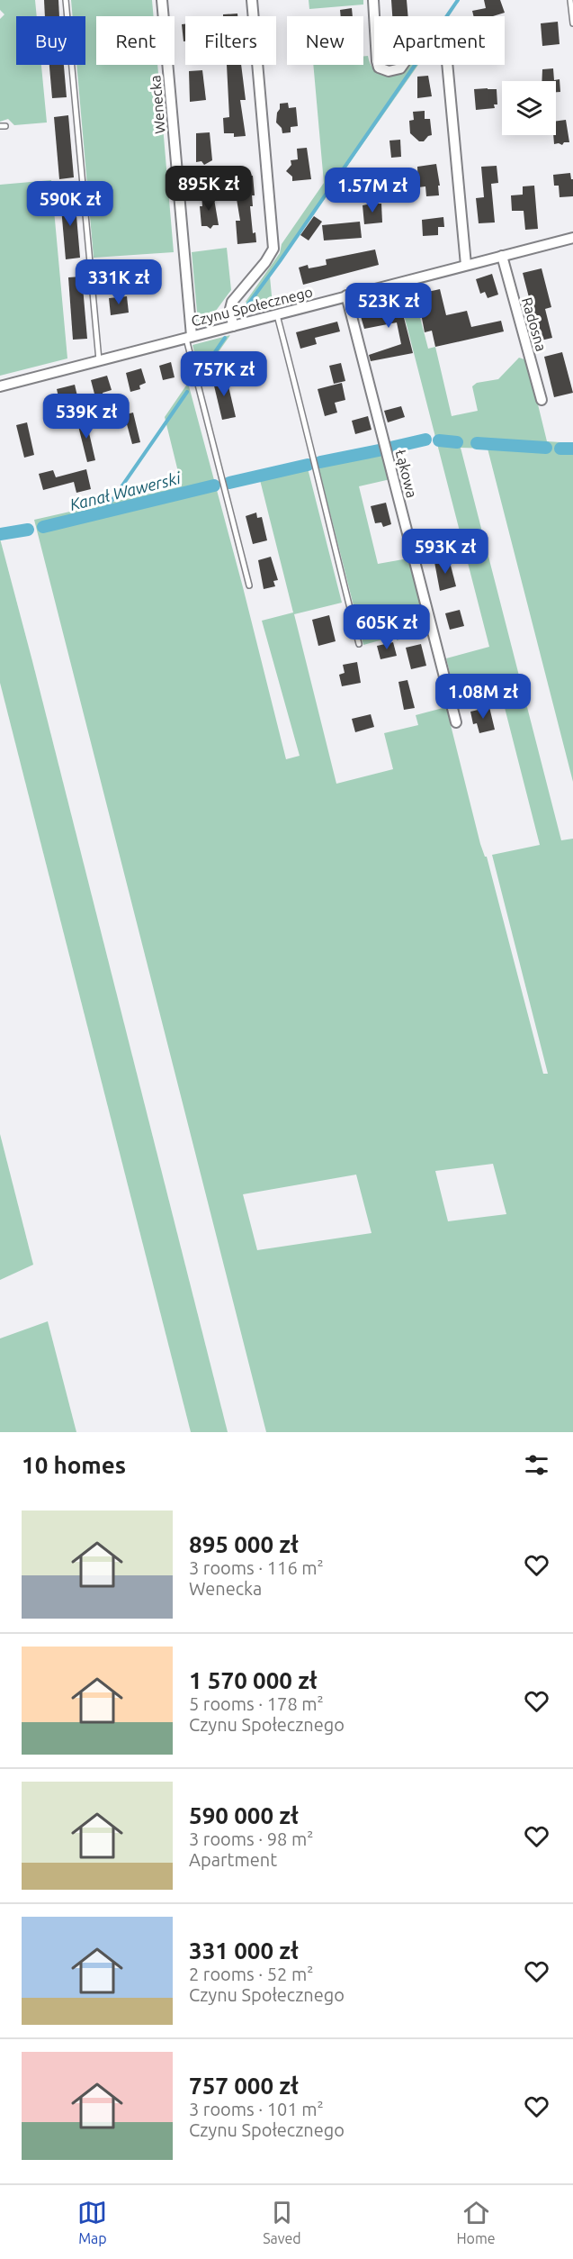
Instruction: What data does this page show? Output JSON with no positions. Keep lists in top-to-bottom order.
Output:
{
  "streets": {
    "street": [
      "Wenecka",
      "Czynu Społecznego",
      "Radosna",
      "Łąkowa"
    ]
  },
  "crossings": [
    ["Wenecka", "Czynu Społecznego"],
    ["Czynu Społecznego", "Radosna"],
    ["Czynu Społecznego", "Łąkowa"]
  ],
  "water": ["Kanał Wawerski"],
  "page": {
    "chip": [
      "Buy",
      "Rent",
      "Filters",
      "New",
      "Apartment"
    ],
    "price": [
      "895K zł",
      "1.57M zł",
      "590K zł",
      "331K zł",
      "523K zł",
      "757K zł",
      "539K zł",
      "593K zł",
      "605K zł",
      "1.08M zł"
    ],
    "heading": "10 homes",
    "list": [
      {
        "name": "895 000 zł",
        "note": "3 rooms · 116 m² · Wenecka"
      },
      {
        "name": "1 570 000 zł",
        "note": "5 rooms · 178 m² · Czynu Społecznego"
      },
      {
        "name": "590 000 zł",
        "note": "3 rooms · 98 m² · Apartment"
      },
      {
        "name": "331 000 zł",
        "note": "2 rooms · 52 m² · Czynu Społecznego"
      },
      {
        "name": "757 000 zł",
        "note": "3 rooms · 101 m² · Czynu Społecznego"
      }
    ],
    "tabs": ["Map", "Saved", "Home"]
  }
}
